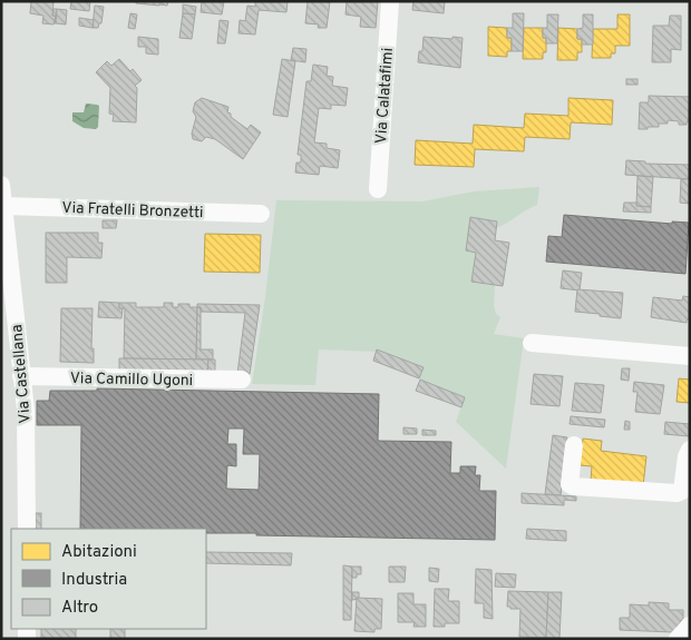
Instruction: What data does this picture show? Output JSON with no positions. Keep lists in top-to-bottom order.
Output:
{
  "streets": {
    "street": [
      "Via Calatafimi",
      "Via Fratelli Bronzetti",
      "Via Castellana",
      "Via Camillo Ugoni"
    ]
  },
  "crossings": [
    ["Via Fratelli Bronzetti", "Via Castellana"],
    ["Via Castellana", "Via Camillo Ugoni"]
  ],
  "legend": ["Abitazioni", "Industria", "Altro"]
}
